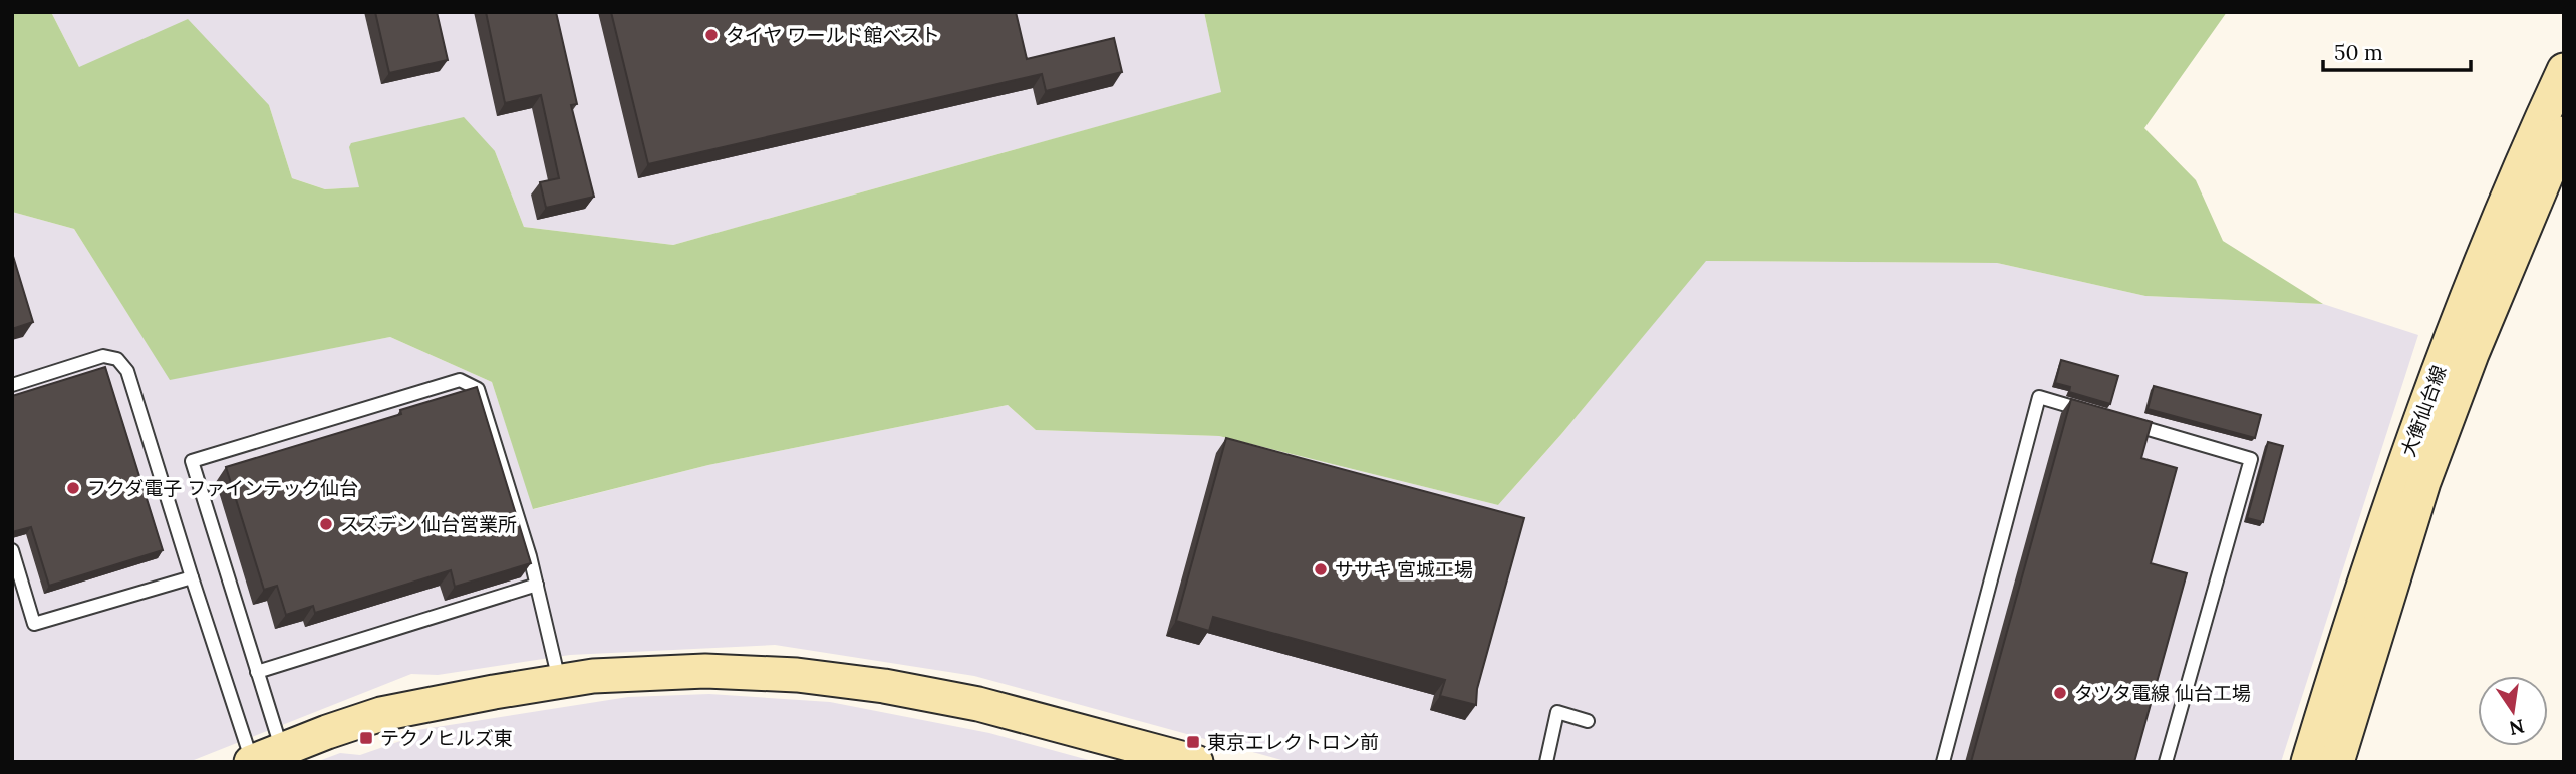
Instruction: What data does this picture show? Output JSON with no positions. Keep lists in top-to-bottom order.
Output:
{
  "streets": {
    "main road": ["大衡仙台線"]
  },
  "places": {
    "other": [
      "タイヤ ワールド館ベスト",
      "フクダ電子 ファインテック仙台",
      "スズデン 仙台営業所",
      "ササキ 宮城工場",
      "タツタ電線 仙台工場"
    ],
    "transit": ["テクノヒルズ東", "東京エレクトロン前"]
  },
  "scale_bar": "50 m",
  "north": "bottom"
}
